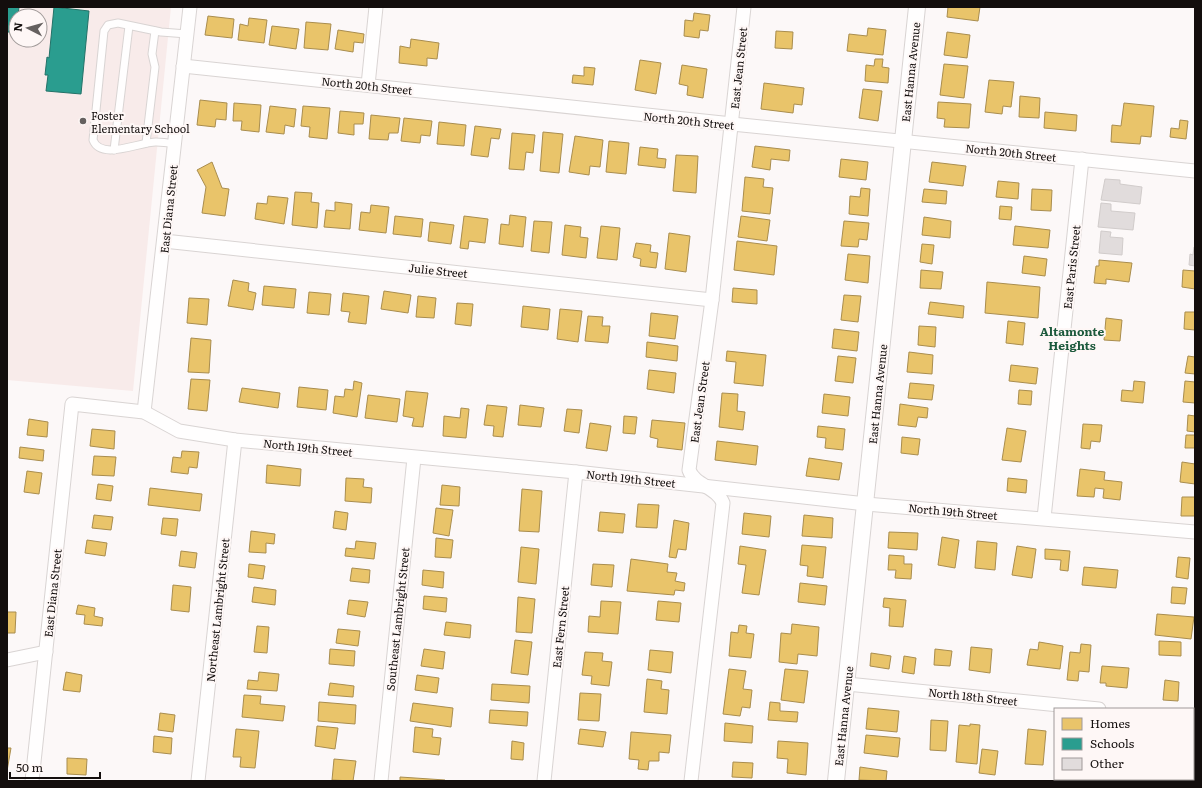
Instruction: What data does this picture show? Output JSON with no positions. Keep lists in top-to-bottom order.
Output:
{
  "streets": {
    "street": [
      "East Jean Street",
      "East Hanna Avenue",
      "North 20th Street",
      "East Diana Street",
      "East Paris Street",
      "Julie Street",
      "North 19th Street",
      "Northeast Lambright Street",
      "Southeast Lambright Street",
      "East Fern Street",
      "North 18th Street"
    ]
  },
  "crossings": [
    ["East Jean Street", "North 20th Street"],
    ["East Jean Street", "Julie Street"],
    ["East Jean Street", "North 19th Street"],
    ["East Hanna Avenue", "North 20th Street"],
    ["East Hanna Avenue", "North 19th Street"],
    ["East Hanna Avenue", "North 18th Street"],
    ["North 20th Street", "East Diana Street"],
    ["North 20th Street", "East Paris Street"],
    ["East Diana Street", "Julie Street"],
    ["East Diana Street", "North 19th Street"],
    ["East Paris Street", "North 19th Street"],
    ["North 19th Street", "Northeast Lambright Street"],
    ["North 19th Street", "Southeast Lambright Street"],
    ["North 19th Street", "East Fern Street"]
  ],
  "districts": ["Altamonte Heights"],
  "places": ["Foster Elementary School"],
  "legend": ["Homes", "Schools", "Other"],
  "scale_bar": "50 m",
  "north": "left"
}
